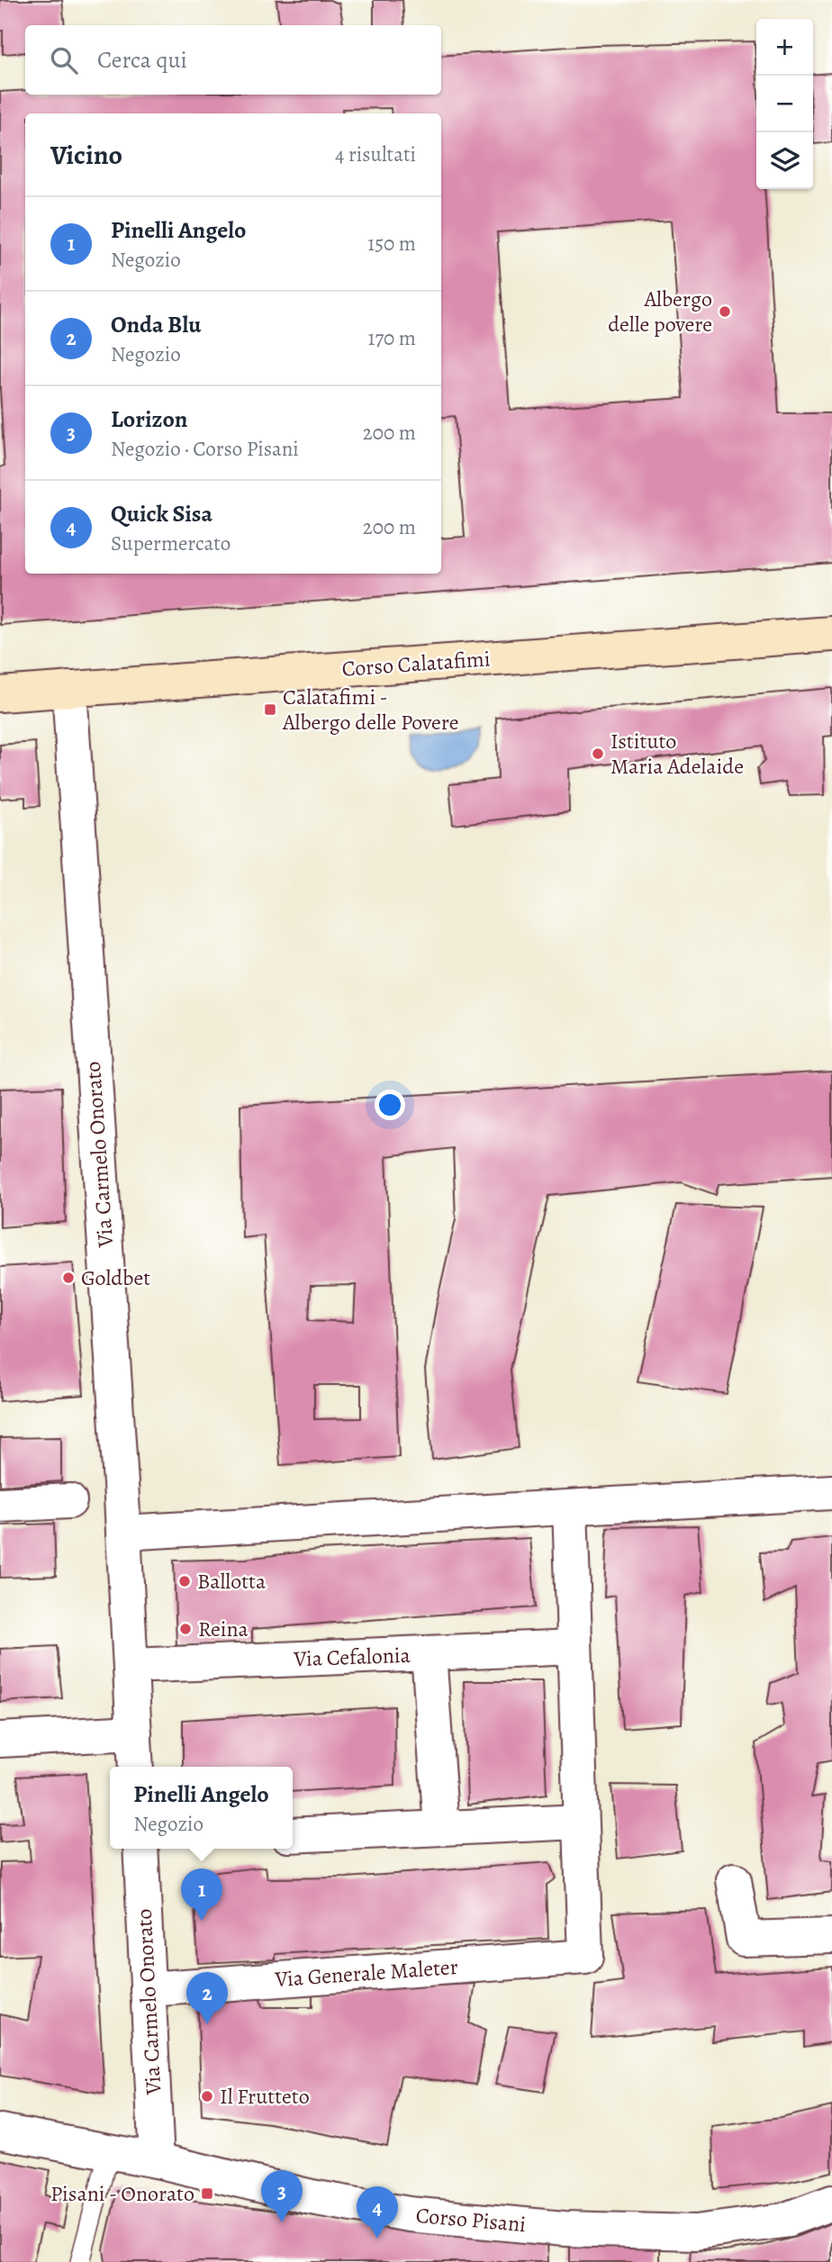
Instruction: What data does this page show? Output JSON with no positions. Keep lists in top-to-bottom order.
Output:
{
  "streets": {
    "main road": ["Corso Calatafimi"],
    "street": [
      "Via Carmelo Onorato",
      "Via Cefalonia",
      "Via Generale Maleter",
      "Corso Pisani"
    ]
  },
  "crossings": [
    ["Corso Calatafimi", "Via Carmelo Onorato"],
    ["Via Carmelo Onorato", "Via Cefalonia"],
    ["Via Carmelo Onorato", "Via Generale Maleter"],
    ["Via Carmelo Onorato", "Corso Pisani"]
  ],
  "places": {
    "other": [
      "Albergo delle povere",
      "Istituto Maria Adelaide",
      "Goldbet",
      "Ballotta",
      "Reina",
      "Il Frutteto"
    ],
    "transit": ["Calatafimi - Albergo delle Povere", "Pisani - Onorato"]
  },
  "page": {
    "map_buttons": ["+", "−"],
    "search": "Cerca qui",
    "heading": ["Vicino", "4 risultati"],
    "list": [
      {
        "mark": "1",
        "name": "Pinelli Angelo",
        "note": "Negozio",
        "value": "150 m"
      },
      {
        "mark": "2",
        "name": "Onda Blu",
        "note": "Negozio",
        "value": "170 m"
      },
      {
        "mark": "3",
        "name": "Lorizon",
        "note": "Negozio · Corso Pisani",
        "value": "200 m"
      },
      {
        "mark": "4",
        "name": "Quick Sisa",
        "note": "Supermercato",
        "value": "200 m"
      }
    ],
    "popup": ["Pinelli Angelo", "Negozio"],
    "pins": [
      "1",
      "2",
      "3",
      "4"
    ]
  }
}
